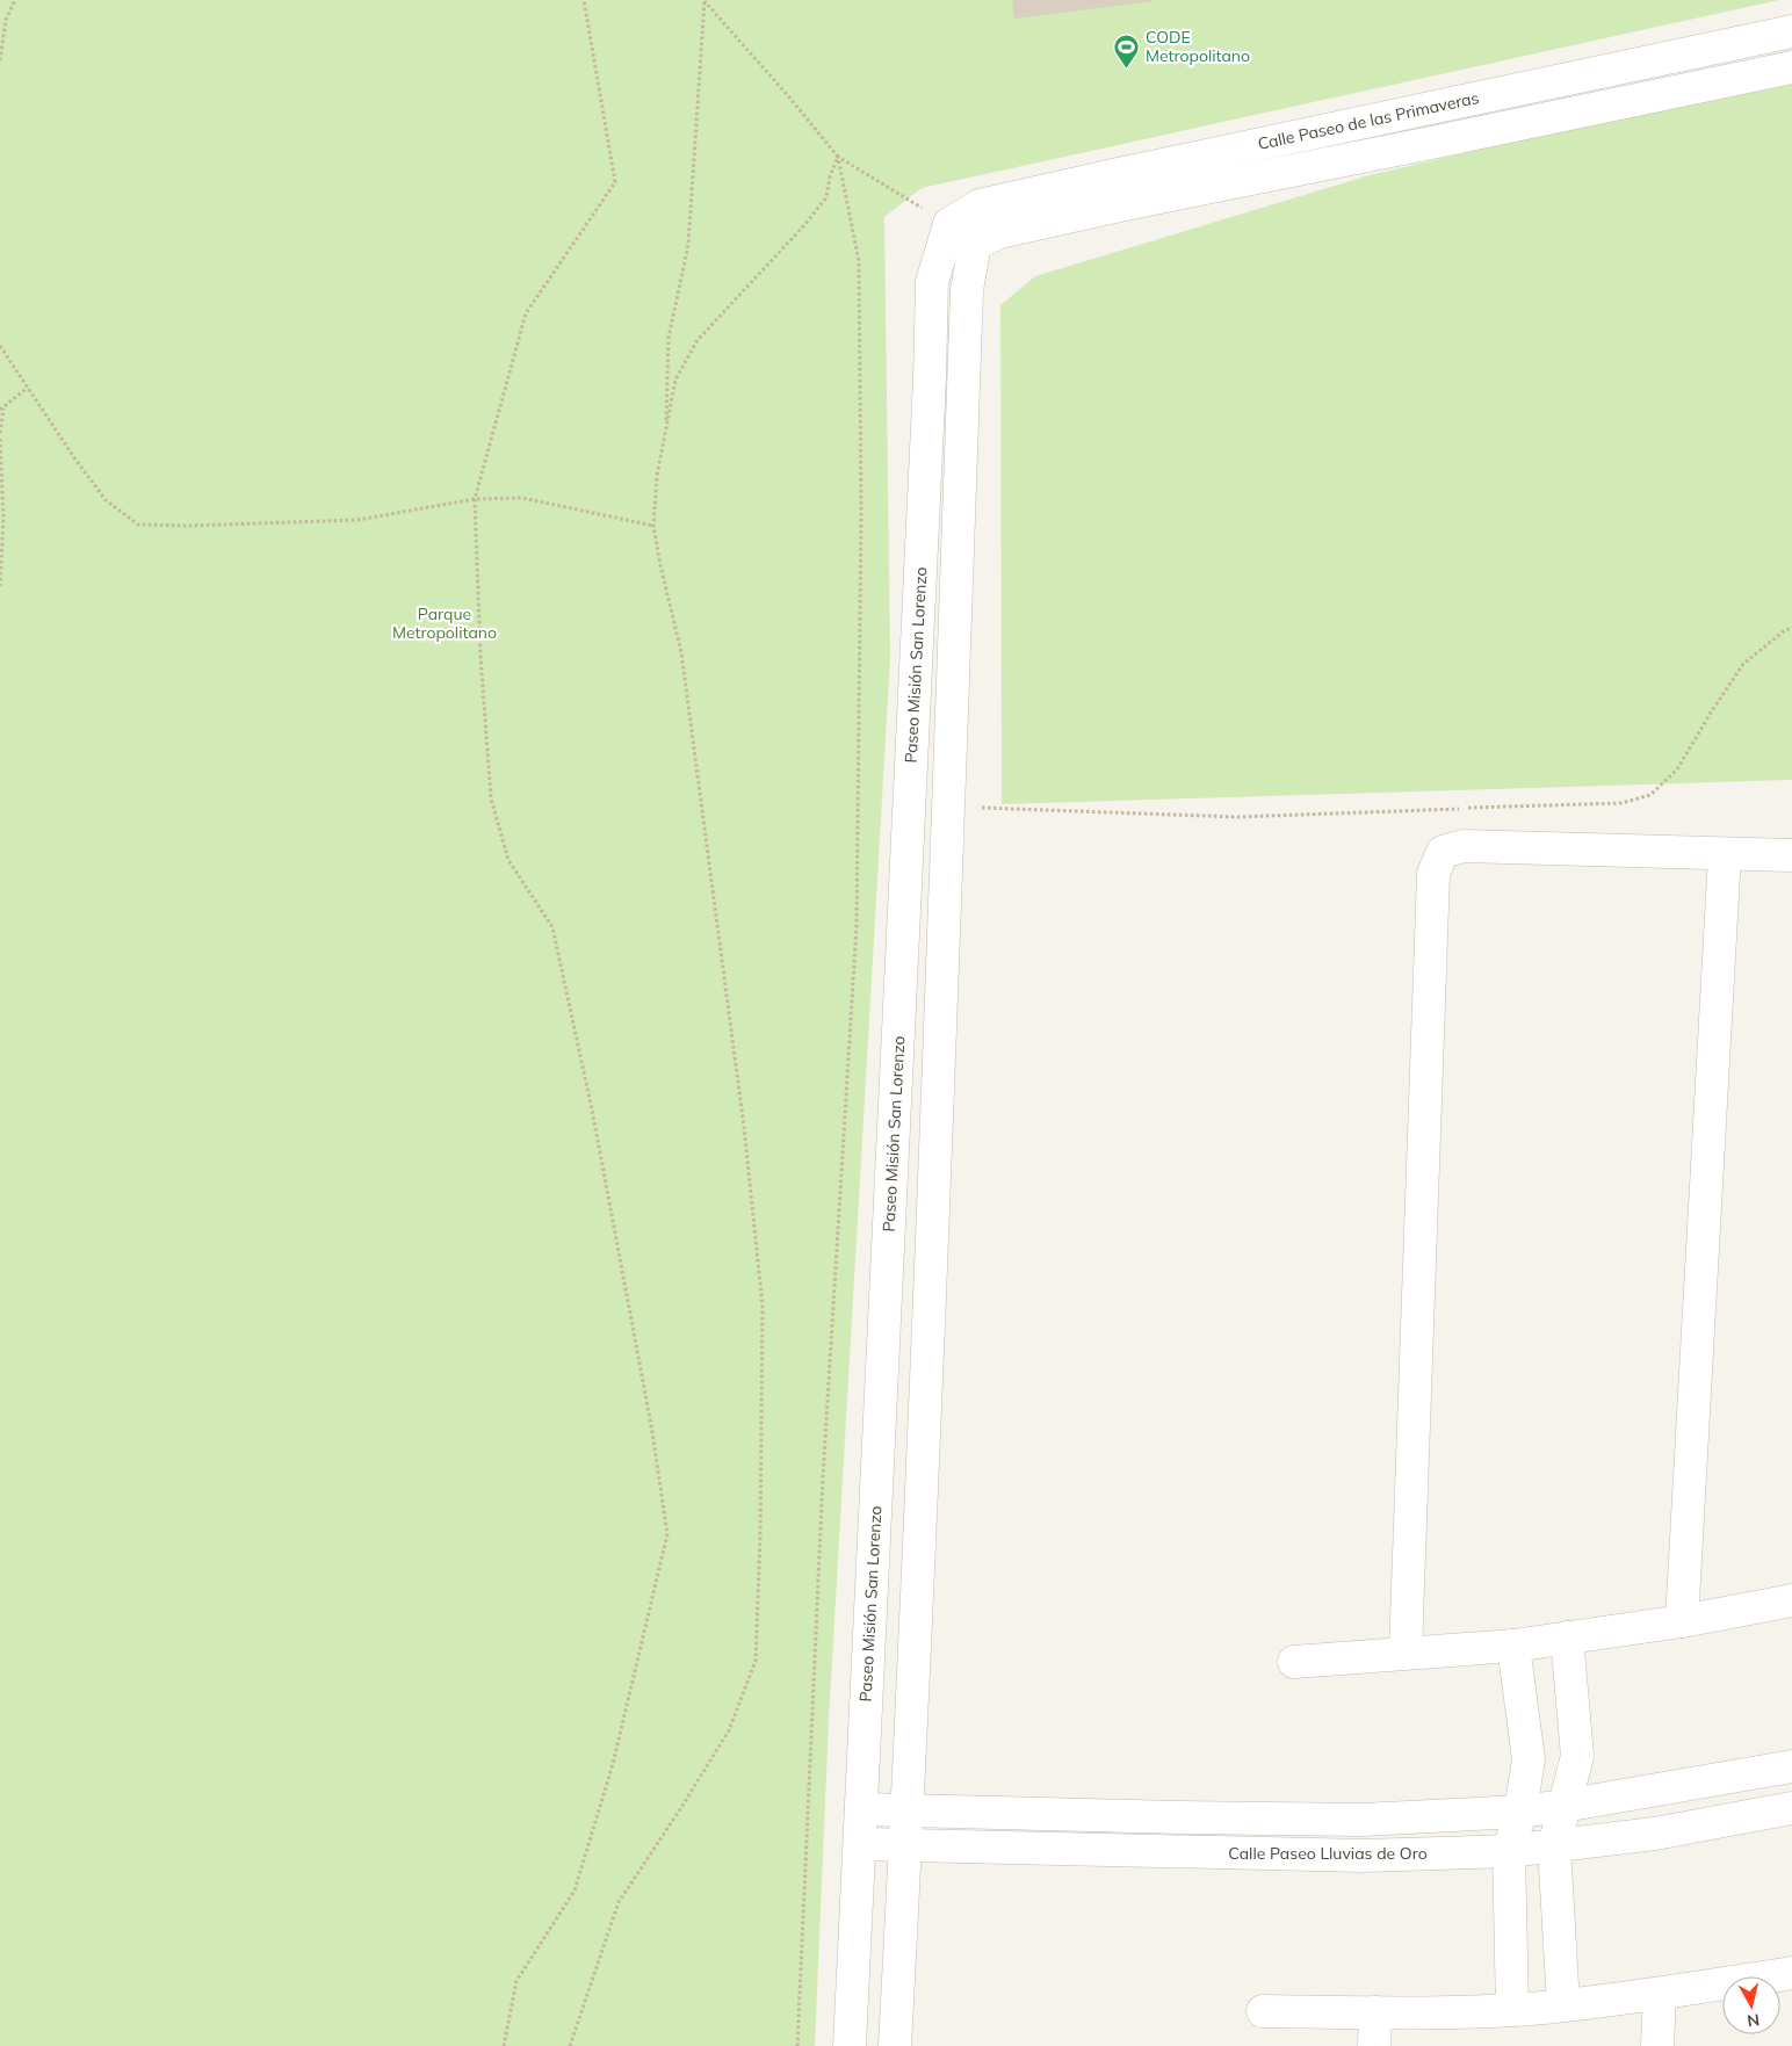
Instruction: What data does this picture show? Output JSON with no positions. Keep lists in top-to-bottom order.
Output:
{
  "streets": {
    "street": ["Calle Paseo de las Primaveras", "Paseo Misión San Lorenzo", "Calle Paseo Lluvias de Oro"]
  },
  "crossings": [
    ["Calle Paseo de las Primaveras", "Paseo Misión San Lorenzo"],
    ["Paseo Misión San Lorenzo", "Calle Paseo Lluvias de Oro"]
  ],
  "parks": ["Parque Metropolitano"],
  "places": {
    "sports": ["CODE Metropolitano"]
  },
  "north": "bottom"
}
